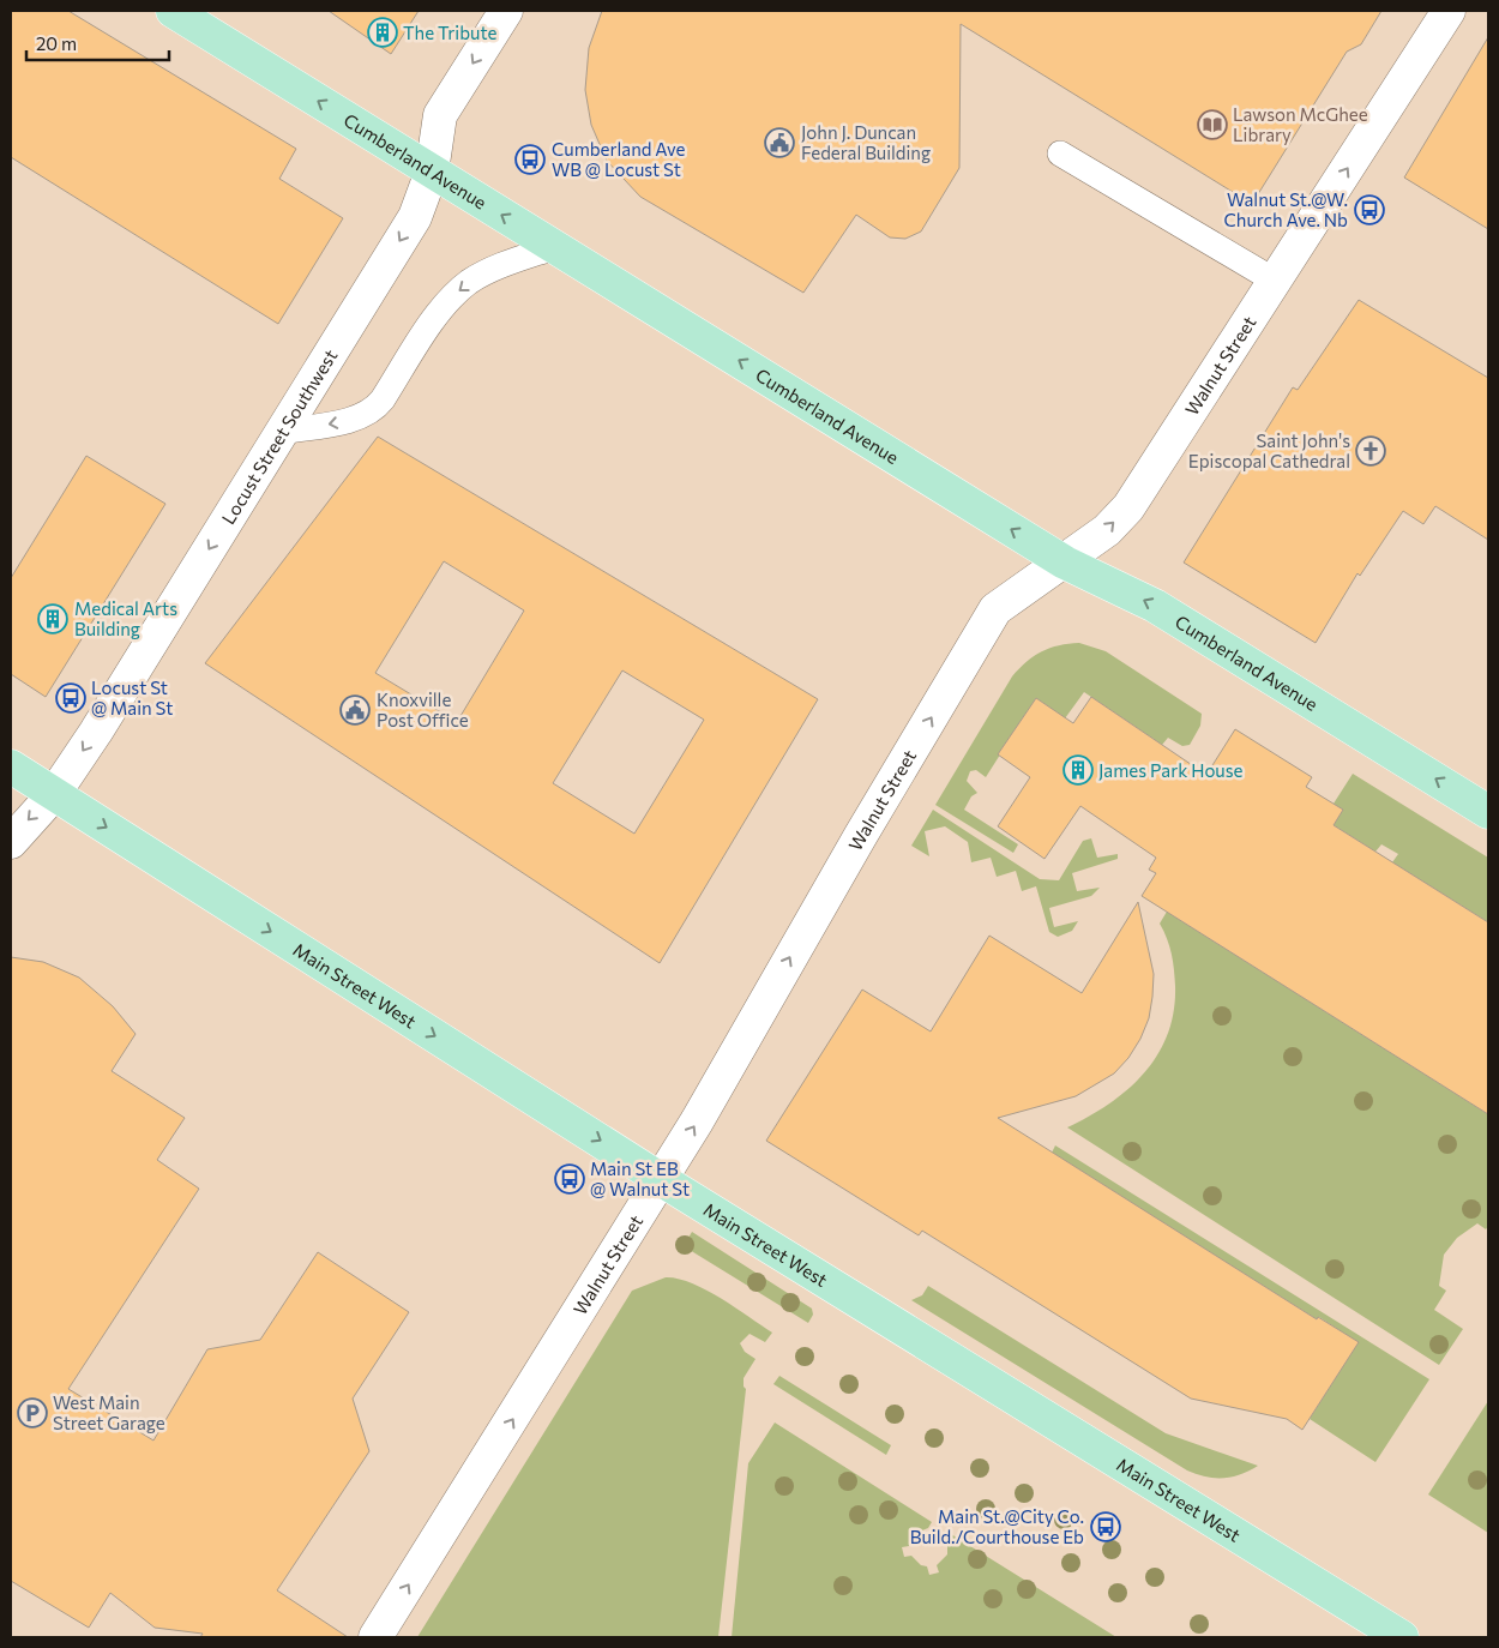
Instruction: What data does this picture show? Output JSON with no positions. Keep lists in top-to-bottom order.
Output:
{
  "streets": {
    "main road": ["Cumberland Avenue", "Main Street West"],
    "street": ["Walnut Street", "Locust Street Southwest"]
  },
  "crossings": [
    ["Cumberland Avenue", "Walnut Street"],
    ["Cumberland Avenue", "Locust Street Southwest"],
    ["Walnut Street", "Main Street West"],
    ["Locust Street Southwest", "Main Street West"]
  ],
  "one_way": [
    "Cumberland Avenue",
    "Walnut Street",
    "Locust Street Southwest",
    "Main Street West"
  ],
  "places": {
    "building": ["The Tribute", "Medical Arts Building", "James Park House"],
    "library": ["Lawson McGhee Library"],
    "public building": ["John J. Duncan Federal Building", "Knoxville Post Office"],
    "bus stop": [
      "Cumberland Ave WB @ Locust St",
      "Walnut St.@W. Church Ave. Nb",
      "Locust St @ Main St",
      "Main St EB @ Walnut St",
      "Main St.@City Co. Build./Courthouse Eb"
    ],
    "church": ["Saint John's Episcopal Cathedral"],
    "parking": ["West Main Street Garage"]
  },
  "scale_bar": "20 m"
}
